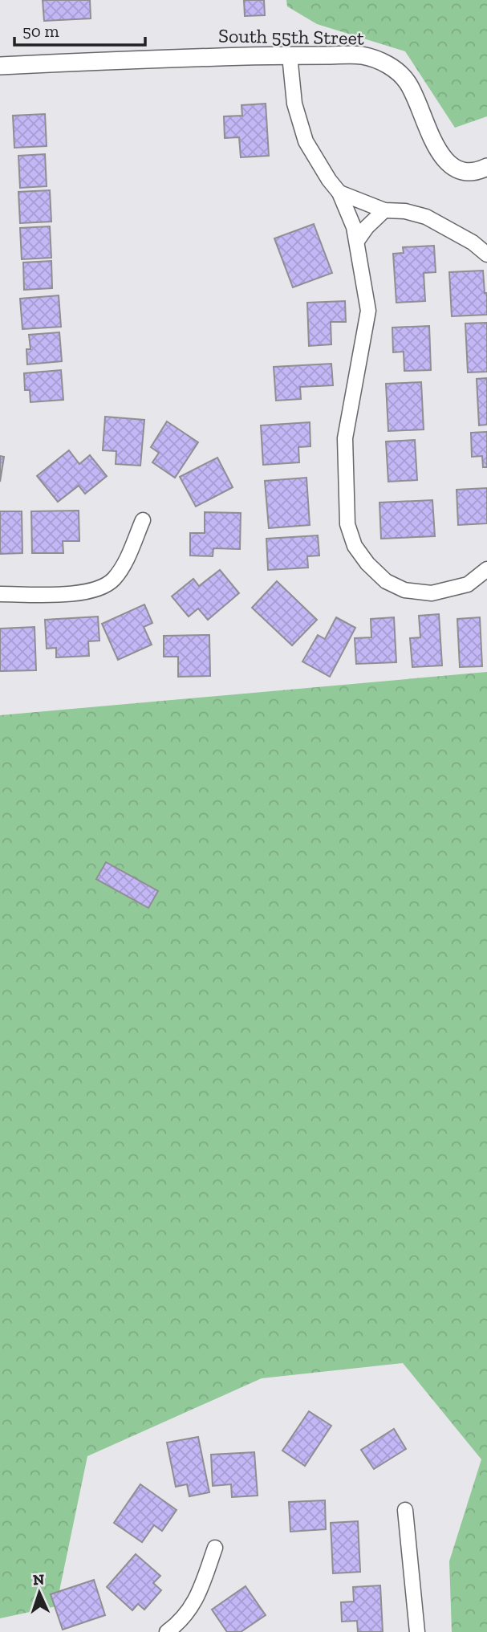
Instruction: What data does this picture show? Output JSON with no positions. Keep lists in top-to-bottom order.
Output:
{
  "streets": {
    "street": ["South 55th Street"]
  },
  "scale_bar": "50 m",
  "north": "top"
}
